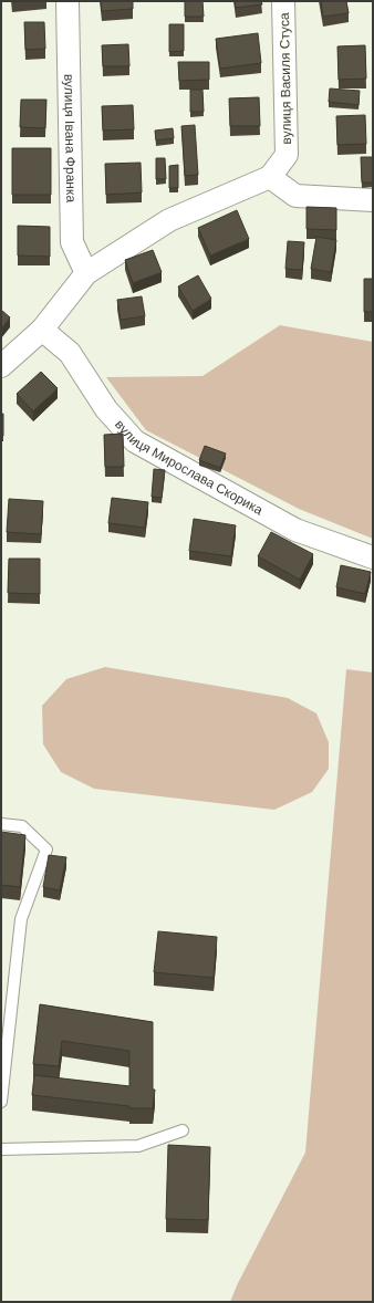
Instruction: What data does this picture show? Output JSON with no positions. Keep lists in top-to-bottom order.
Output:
{
  "streets": {
    "street": ["вулиця Василя Стуса", "вулиця Івана Франка", "вулиця Мирослава Скорика"]
  }
}
